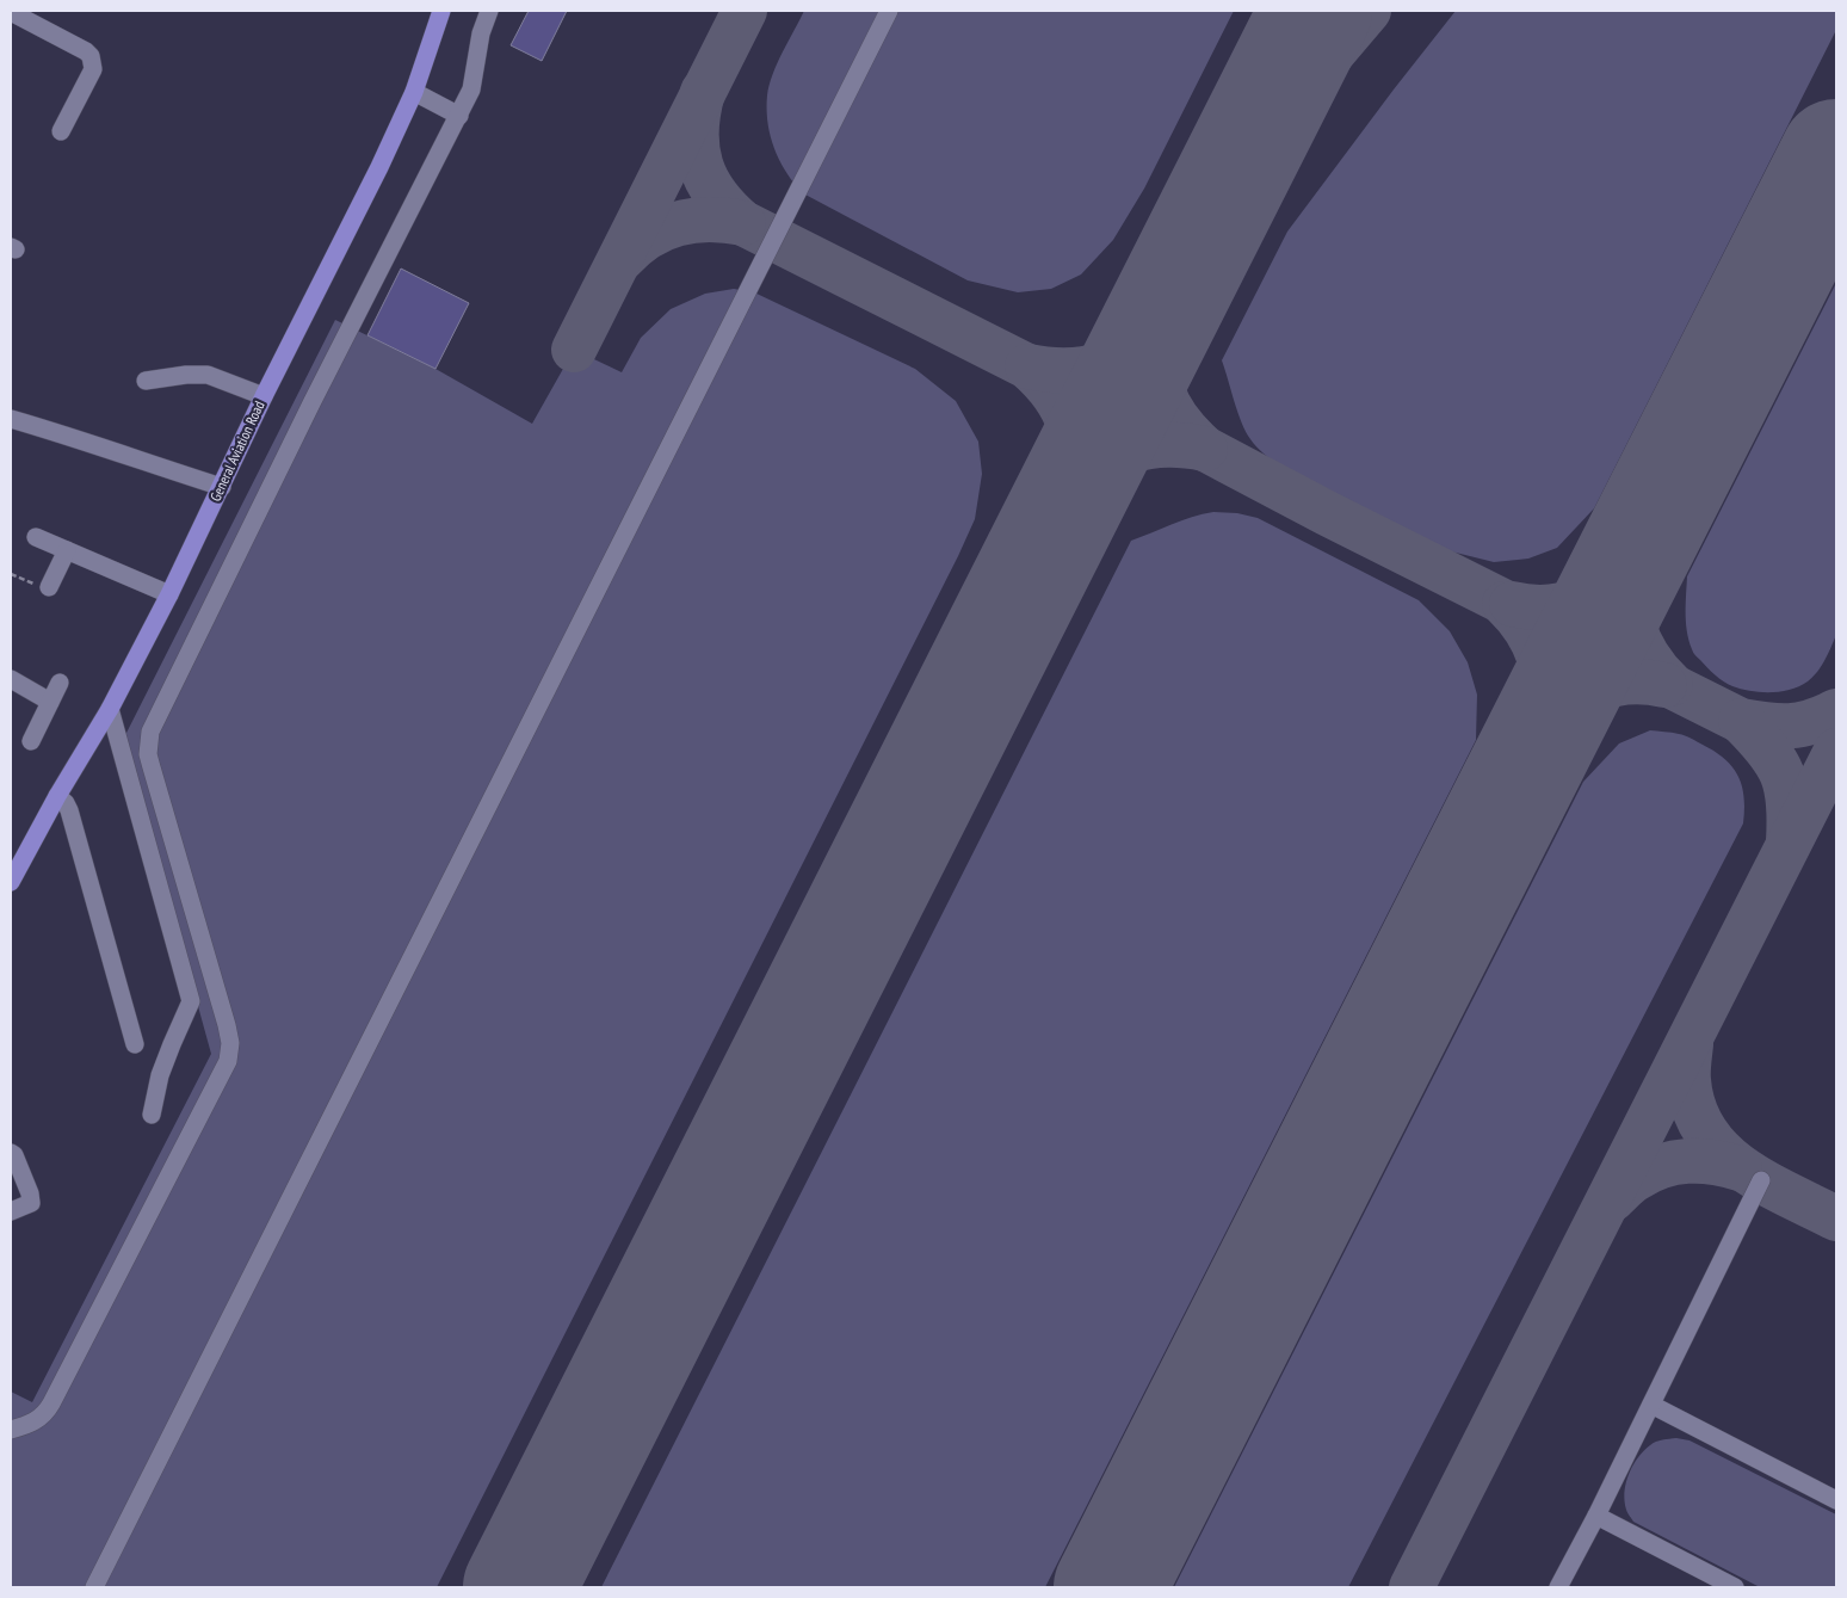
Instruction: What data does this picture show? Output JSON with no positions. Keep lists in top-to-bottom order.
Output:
{
  "streets": {
    "main road": ["General Aviation Road"]
  }
}
